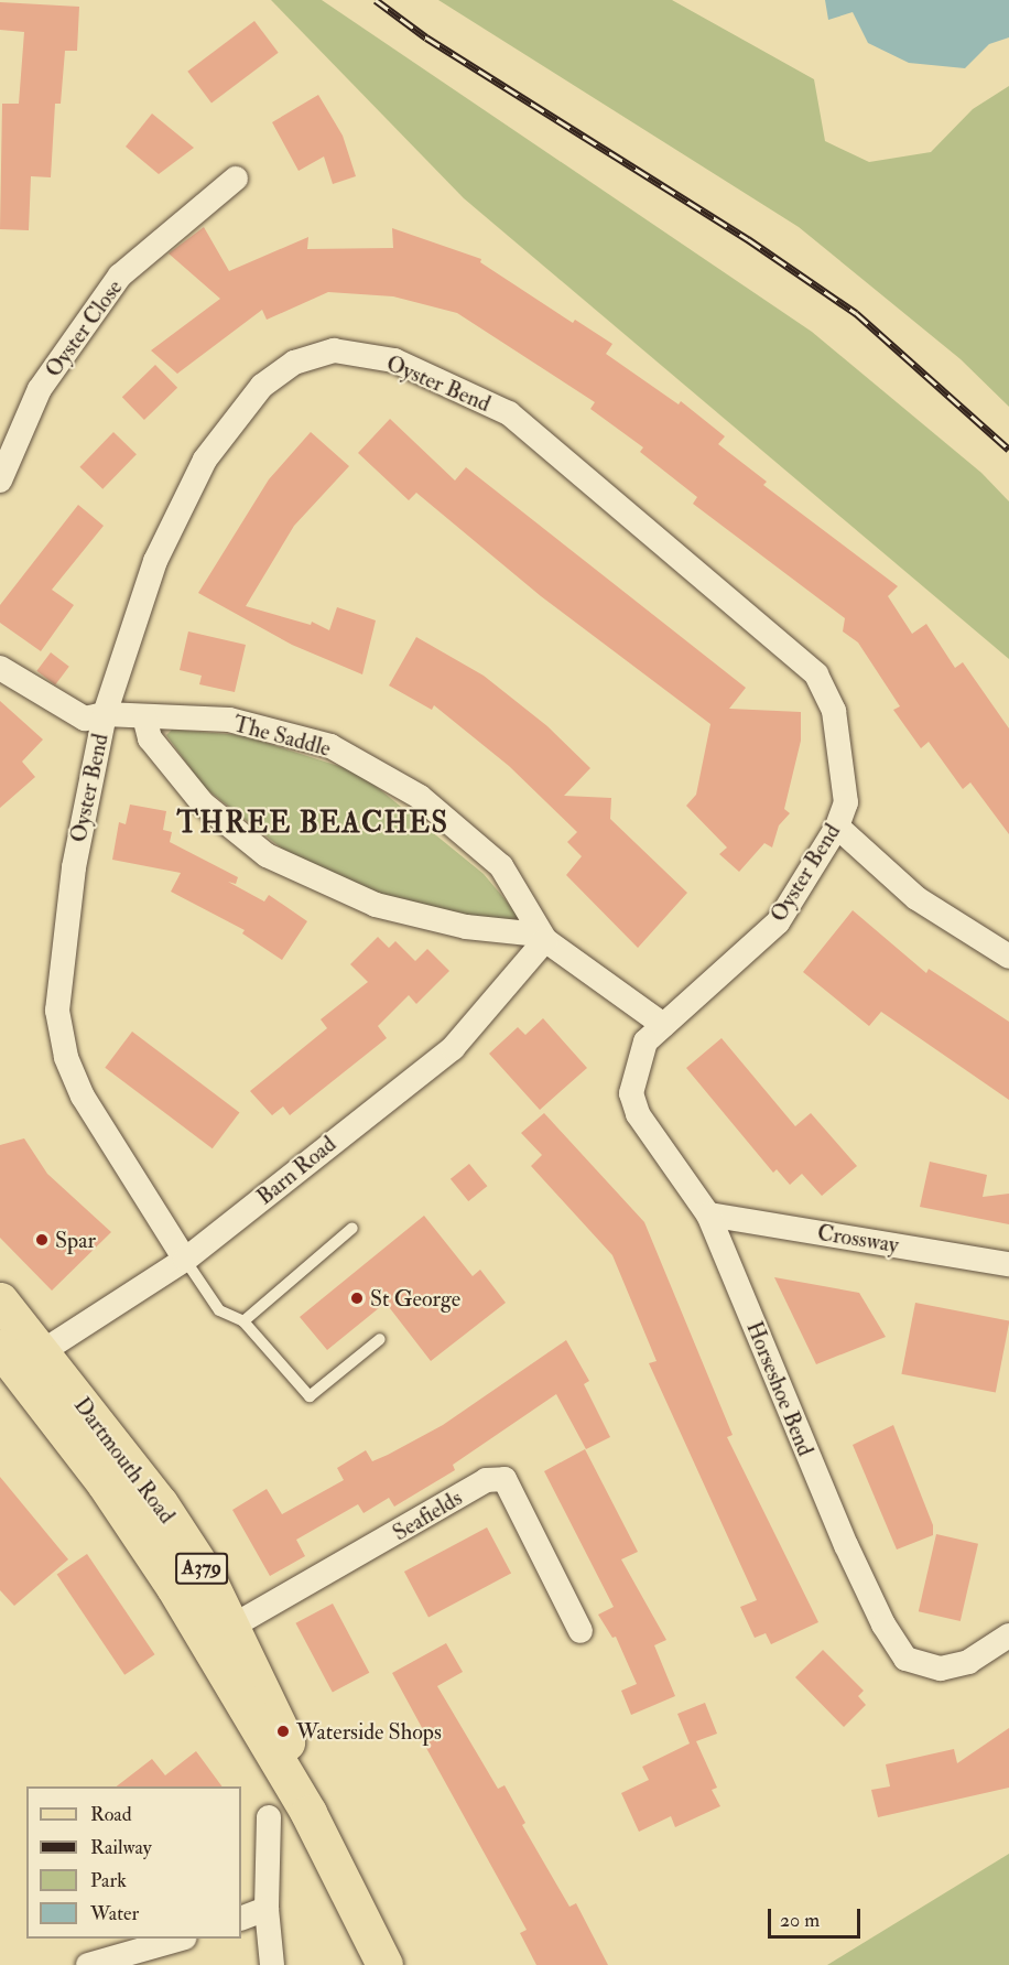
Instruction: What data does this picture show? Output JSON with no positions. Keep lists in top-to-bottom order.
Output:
{
  "streets": {
    "main road": ["Dartmouth Road", "A379"],
    "street": [
      "Oyster Close",
      "Oyster Bend",
      "The Saddle",
      "Barn Road",
      "Crossway",
      "Horseshoe Bend",
      "Seafields"
    ]
  },
  "crossings": [
    ["Oyster Bend", "The Saddle"],
    ["Oyster Bend", "Barn Road"],
    ["Oyster Bend", "Horseshoe Bend"],
    ["The Saddle", "Barn Road"],
    ["The Saddle", "Horseshoe Bend"],
    ["Barn Road", "Dartmouth Road"],
    ["Crossway", "Horseshoe Bend"],
    ["Dartmouth Road", "Seafields"]
  ],
  "districts": ["THREE BEACHES"],
  "places": ["Spar", "St George", "Waterside Shops"],
  "legend": [
    "Road",
    "Railway",
    "Park",
    "Water"
  ],
  "scale_bar": "20 m"
}
